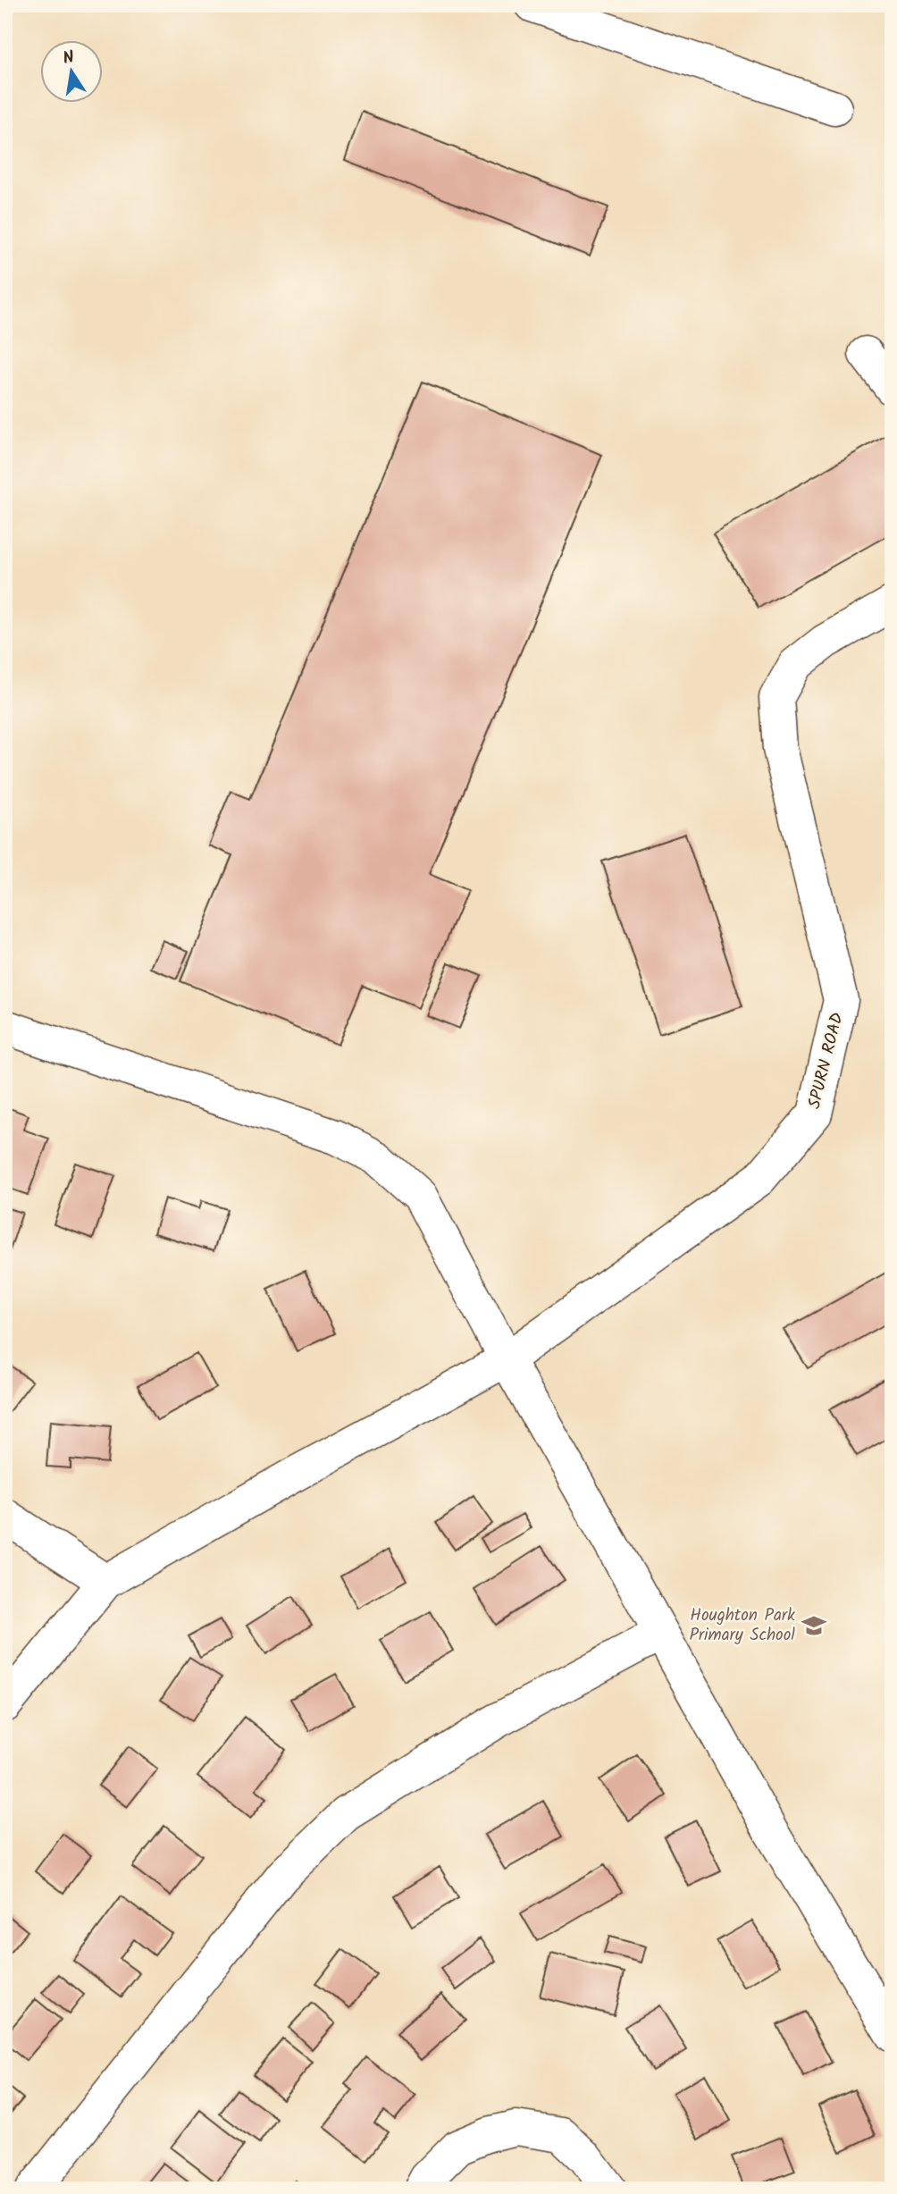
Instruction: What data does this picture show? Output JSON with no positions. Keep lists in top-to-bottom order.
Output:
{
  "streets": {
    "street": ["SPURN ROAD"]
  },
  "places": {
    "school or university": ["Houghton Park Primary School"]
  },
  "north": "top"
}
